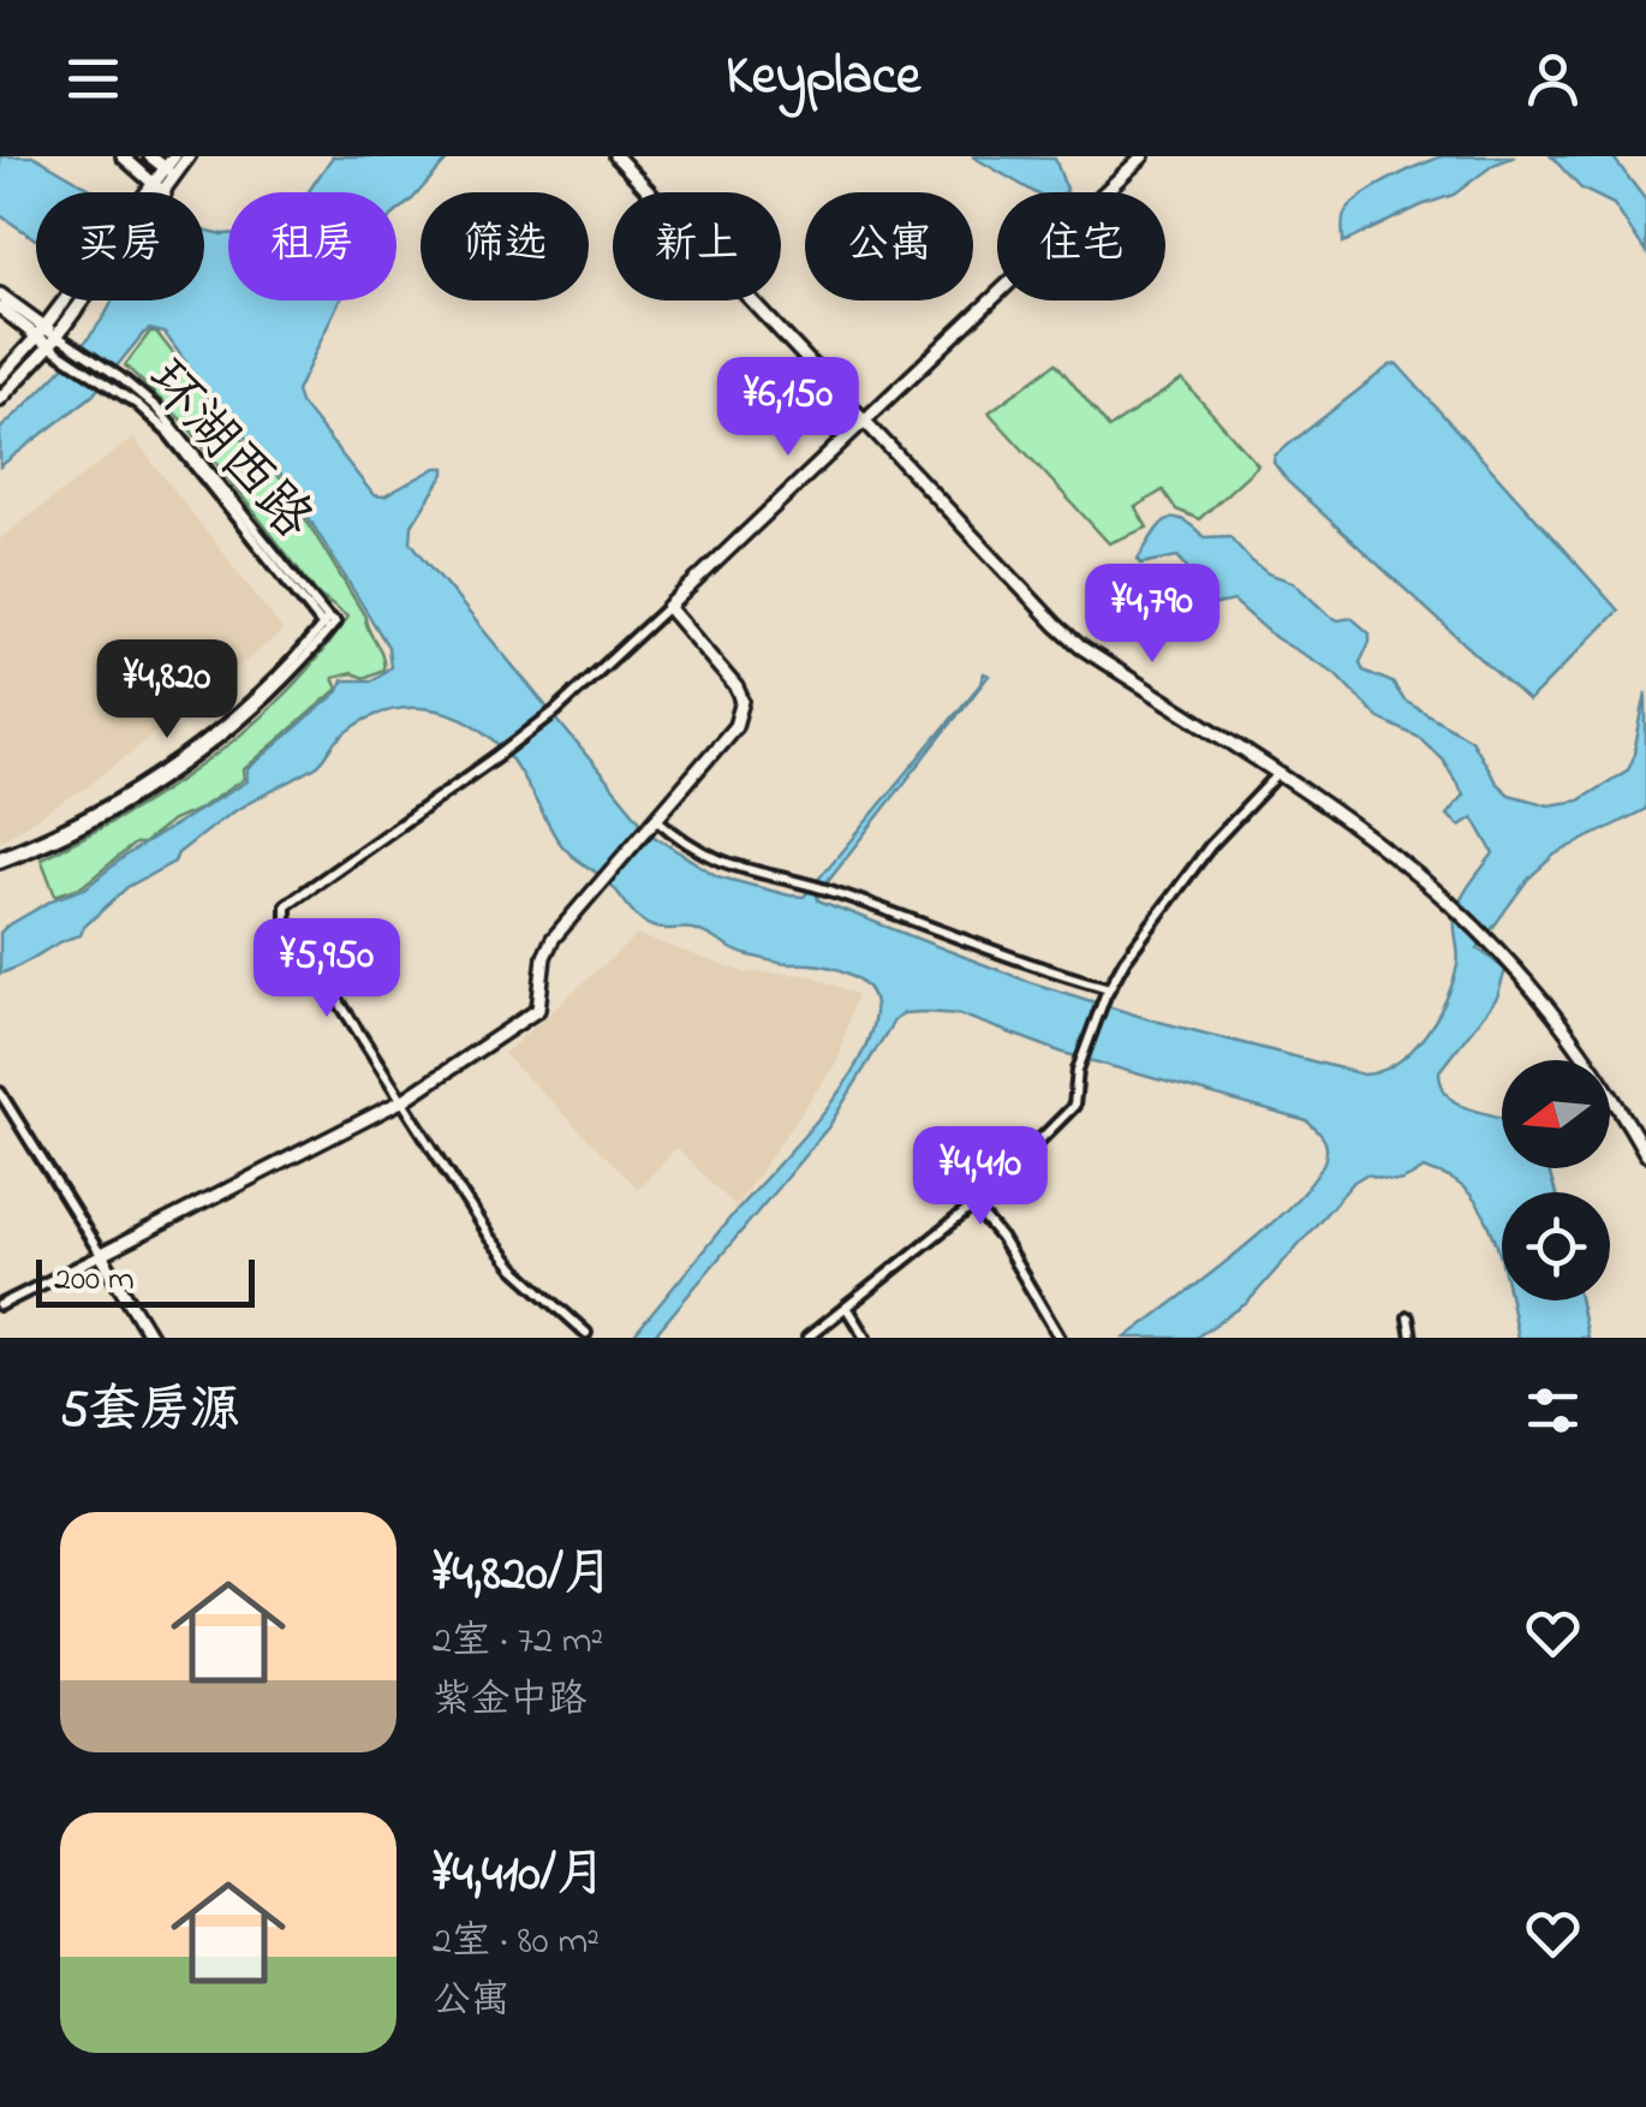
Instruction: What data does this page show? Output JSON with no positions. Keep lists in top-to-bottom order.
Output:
{
  "streets": {
    "street": ["环湖西路"]
  },
  "scale_bar": "200 m",
  "north": "left",
  "page": {
    "header": "Keyplace",
    "chip": [
      "买房",
      "租房",
      "筛选",
      "新上",
      "公寓",
      "住宅"
    ],
    "price": [
      "¥6,150",
      "¥4,790",
      "¥4,820",
      "¥5,950",
      "¥4,410"
    ],
    "scale": "200 m",
    "heading": "5套房源",
    "list": [
      {
        "name": "¥4,820/月",
        "note": "2室 · 72 m² · 紫金中路"
      },
      {
        "name": "¥4,410/月",
        "note": "2室 · 80 m² · 公寓"
      }
    ]
  }
}
